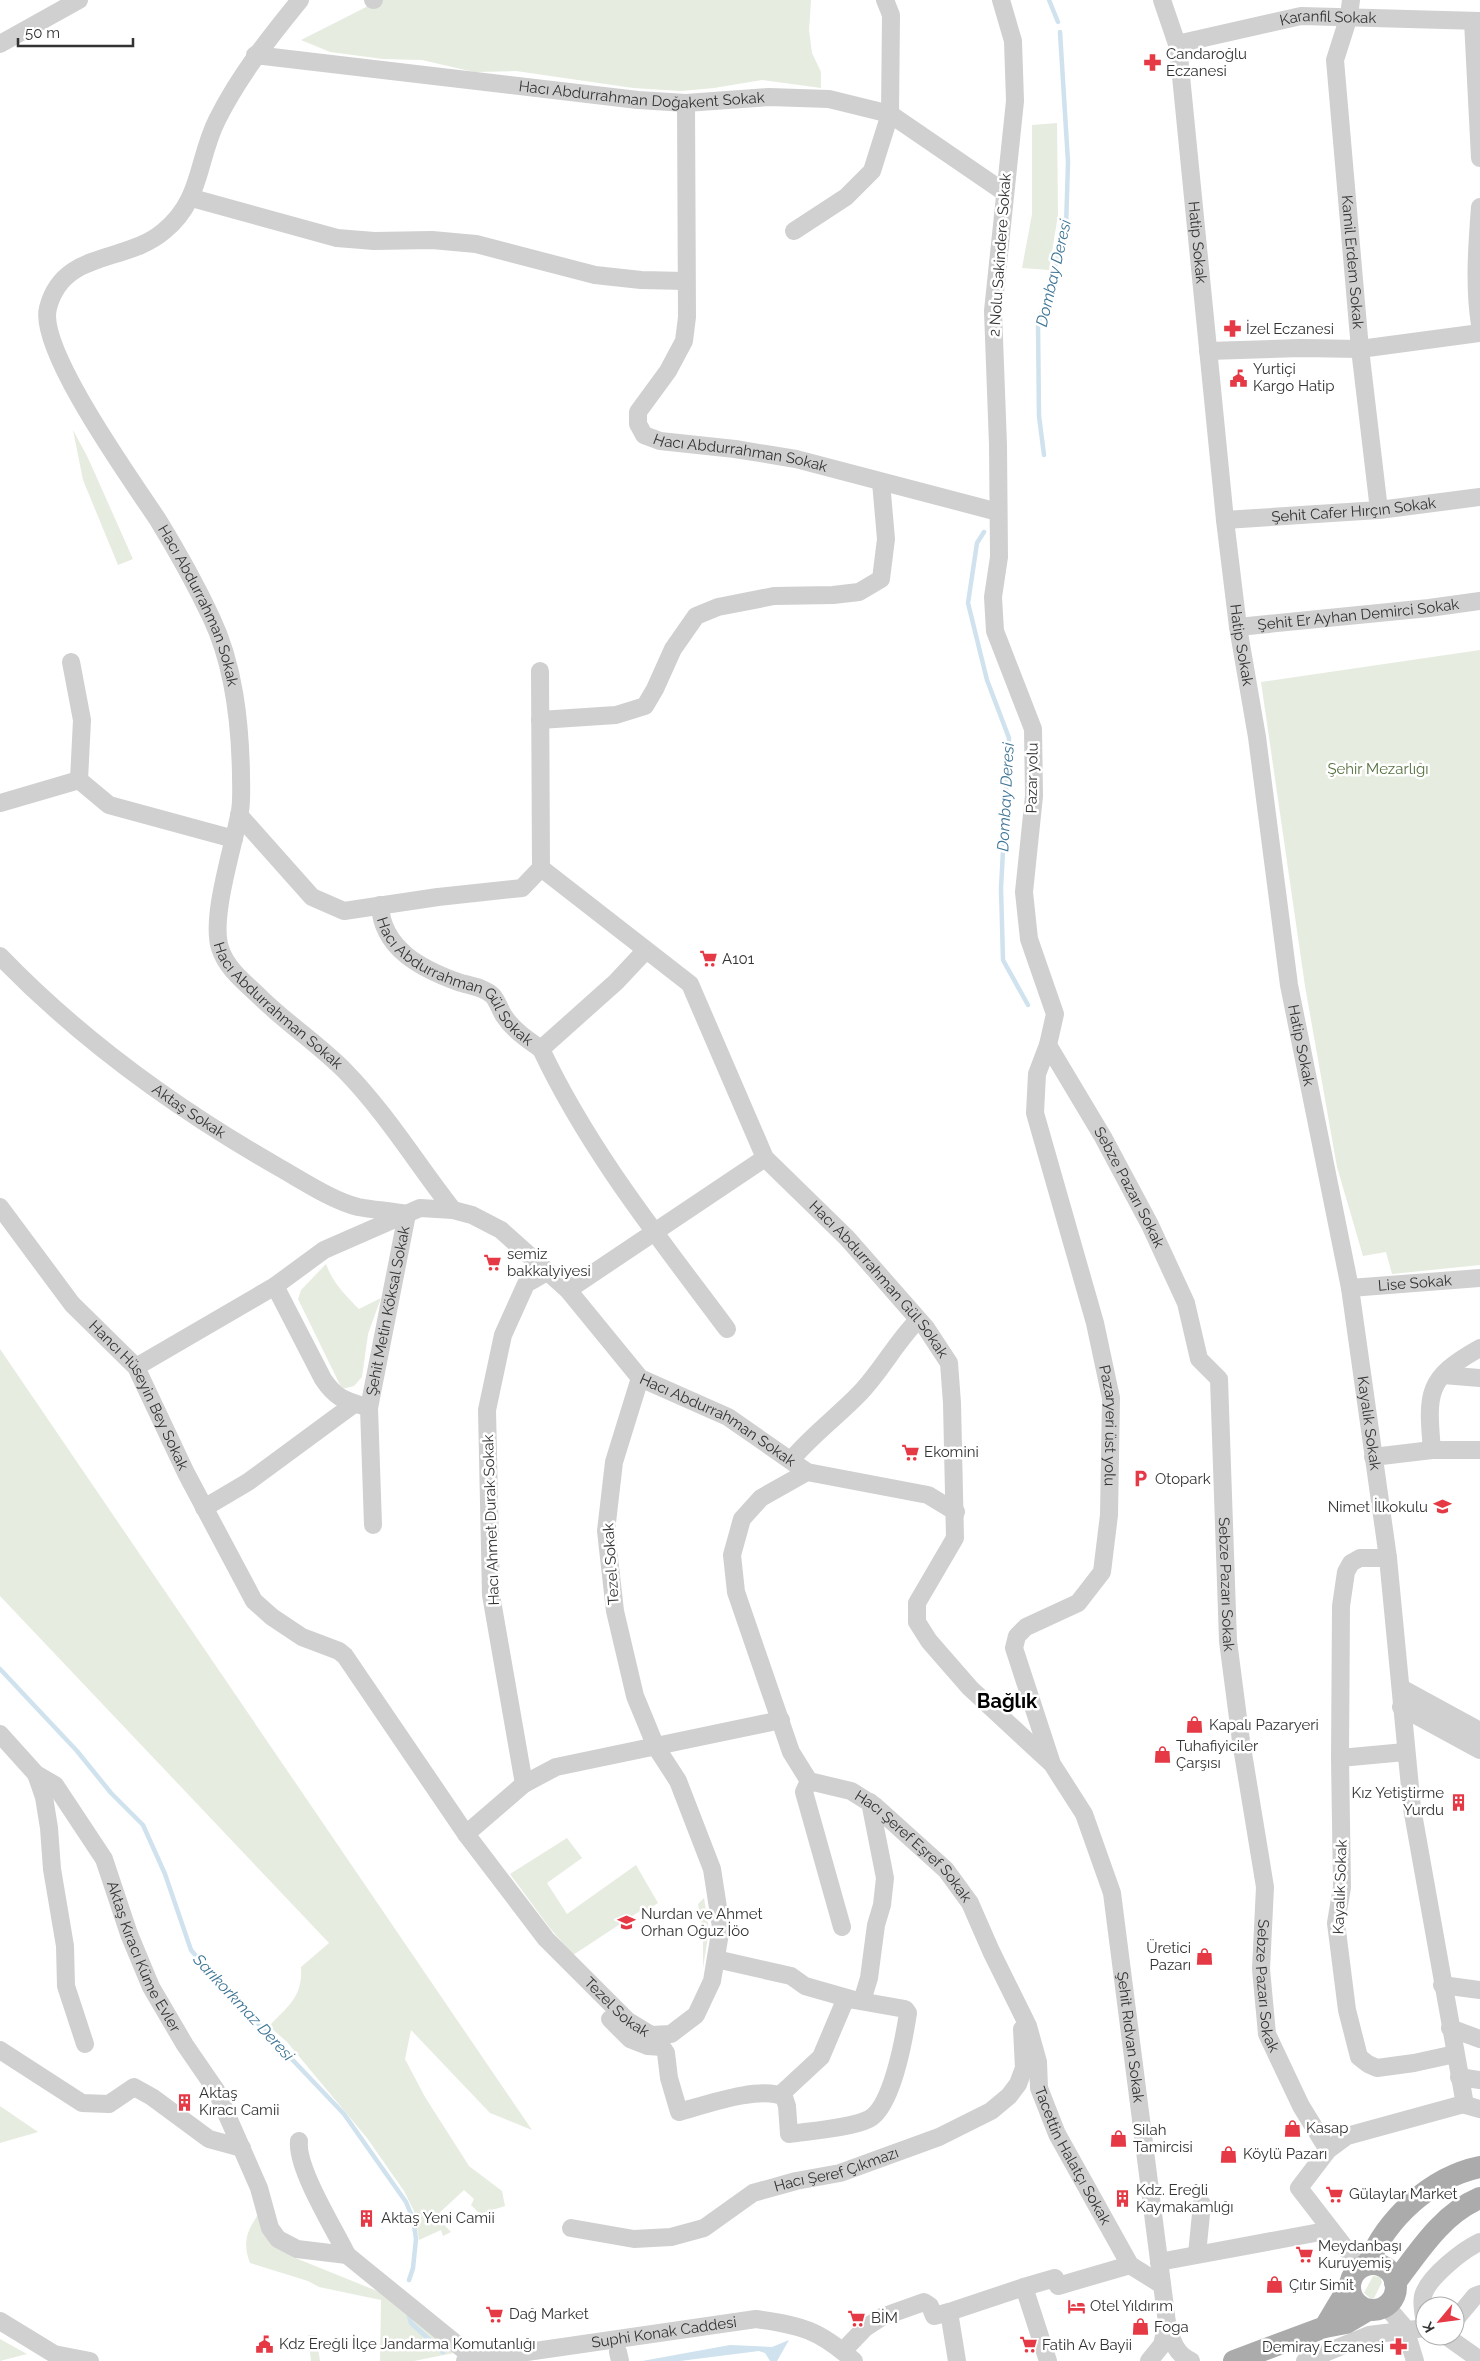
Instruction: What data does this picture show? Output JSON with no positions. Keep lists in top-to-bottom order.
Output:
{
  "streets": {
    "street": [
      "Karanfil Sokak",
      "Hacı Abdurrahman Doğakent Sokak",
      "Hatip Sokak",
      "2 Nolu Sakindere Sokak",
      "Kamil Erdem Sokak",
      "Hacı Abdurrahman Sokak",
      "Şehit Cafer Hırçın Sokak",
      "Şehit Er Ayhan Demirci Sokak",
      "Pazar yolu",
      "Hacı Abdurrahman Gül Sokak",
      "Aktaş Sokak",
      "Sebze Pazarı Sokak",
      "Lise Sokak",
      "Şehit Metin Köksal Sokak",
      "Hancı Hüseyin Bey Sokak",
      "Kayalık Sokak",
      "Pazaryeri üst yolu",
      "Hacı Ahmet Durak Sokak",
      "Tezel Sokak",
      "Hacı Şeref Eşref Sokak",
      "Aktaş Kıracı Küme Evler",
      "Şehit Rıdvan Sokak",
      "Tacettin Halatçı Sokak",
      "Hacı Şeref Çıkmazı",
      "Suphi Konak Caddesi"
    ]
  },
  "crossings": [
    ["Karanfil Sokak", "Hatip Sokak"],
    ["Karanfil Sokak", "Kamil Erdem Sokak"],
    ["Hacı Abdurrahman Doğakent Sokak", "2 Nolu Sakindere Sokak"],
    ["Hacı Abdurrahman Doğakent Sokak", "Hacı Abdurrahman Sokak"],
    ["Hatip Sokak", "Şehit Cafer Hırçın Sokak"],
    ["Hatip Sokak", "Şehit Er Ayhan Demirci Sokak"],
    ["Hatip Sokak", "Lise Sokak"],
    ["Hatip Sokak", "Kayalık Sokak"],
    ["2 Nolu Sakindere Sokak", "Hacı Abdurrahman Sokak"],
    ["2 Nolu Sakindere Sokak", "Pazar yolu"],
    ["Kamil Erdem Sokak", "Şehit Cafer Hırçın Sokak"],
    ["Hacı Abdurrahman Sokak", "Pazar yolu"],
    ["Hacı Abdurrahman Sokak", "Hacı Abdurrahman Gül Sokak"],
    ["Hacı Abdurrahman Sokak", "Şehit Metin Köksal Sokak"],
    ["Hacı Abdurrahman Sokak", "Hacı Ahmet Durak Sokak"],
    ["Hacı Abdurrahman Sokak", "Tezel Sokak"],
    ["Pazar yolu", "Sebze Pazarı Sokak"],
    ["Pazar yolu", "Pazaryeri üst yolu"],
    ["Aktaş Sokak", "Şehit Metin Köksal Sokak"],
    ["Sebze Pazarı Sokak", "Pazaryeri üst yolu"],
    ["Lise Sokak", "Kayalık Sokak"],
    ["Şehit Metin Köksal Sokak", "Hancı Hüseyin Bey Sokak"],
    ["Hancı Hüseyin Bey Sokak", "Tezel Sokak"],
    ["Pazaryeri üst yolu", "Şehit Rıdvan Sokak"],
    ["Hacı Şeref Eşref Sokak", "Tacettin Halatçı Sokak"],
    ["Hacı Şeref Eşref Sokak", "Hacı Şeref Çıkmazı"],
    ["Şehit Rıdvan Sokak", "Tacettin Halatçı Sokak"],
    ["Tacettin Halatçı Sokak", "Hacı Şeref Çıkmazı"]
  ],
  "districts": ["Bağlık"],
  "water": ["Dombay Deresi", "Sarıkorkmaz Deresi"],
  "parks": ["Şehir Mezarlığı"],
  "places": {
    "pharmacy": ["Candaroğlu Eczanesi", "İzel Eczanesi", "Demiray Eczanesi"],
    "public building": ["Yurtiçi Kargo Hatip", "Kdz Ereğli İlçe Jandarma Komutanlığı"],
    "supermarket": [
      "A101",
      "semiz bakkalyiyesi",
      "Ekomini",
      "Gülaylar Market",
      "Meydanbaşı Kuruyemiş",
      "Dağ Market",
      "BİM",
      "Fatih Av Bayii"
    ],
    "parking": ["Otopark"],
    "school or university": ["Nimet İlkokulu", "Nurdan ve Ahmet Orhan Oğuz İöo"],
    "shop": [
      "Kapalı Pazaryeri",
      "Tuhafiyiciler Çarşısı",
      "Üretici Pazarı",
      "Kasap",
      "Silah Tamircisi",
      "Köylü Pazarı",
      "Çıtır Simit",
      "Foga"
    ],
    "building": [
      "Kız Yetiştirme Yurdu",
      "Aktaş Kıracı Camii",
      "Kdz. Ereğli Kaymakamlığı",
      "Aktaş Yeni Camii"
    ],
    "hotel": ["Otel Yıldırım"]
  },
  "scale_bar": "50 m",
  "north": "bottom left"
}
